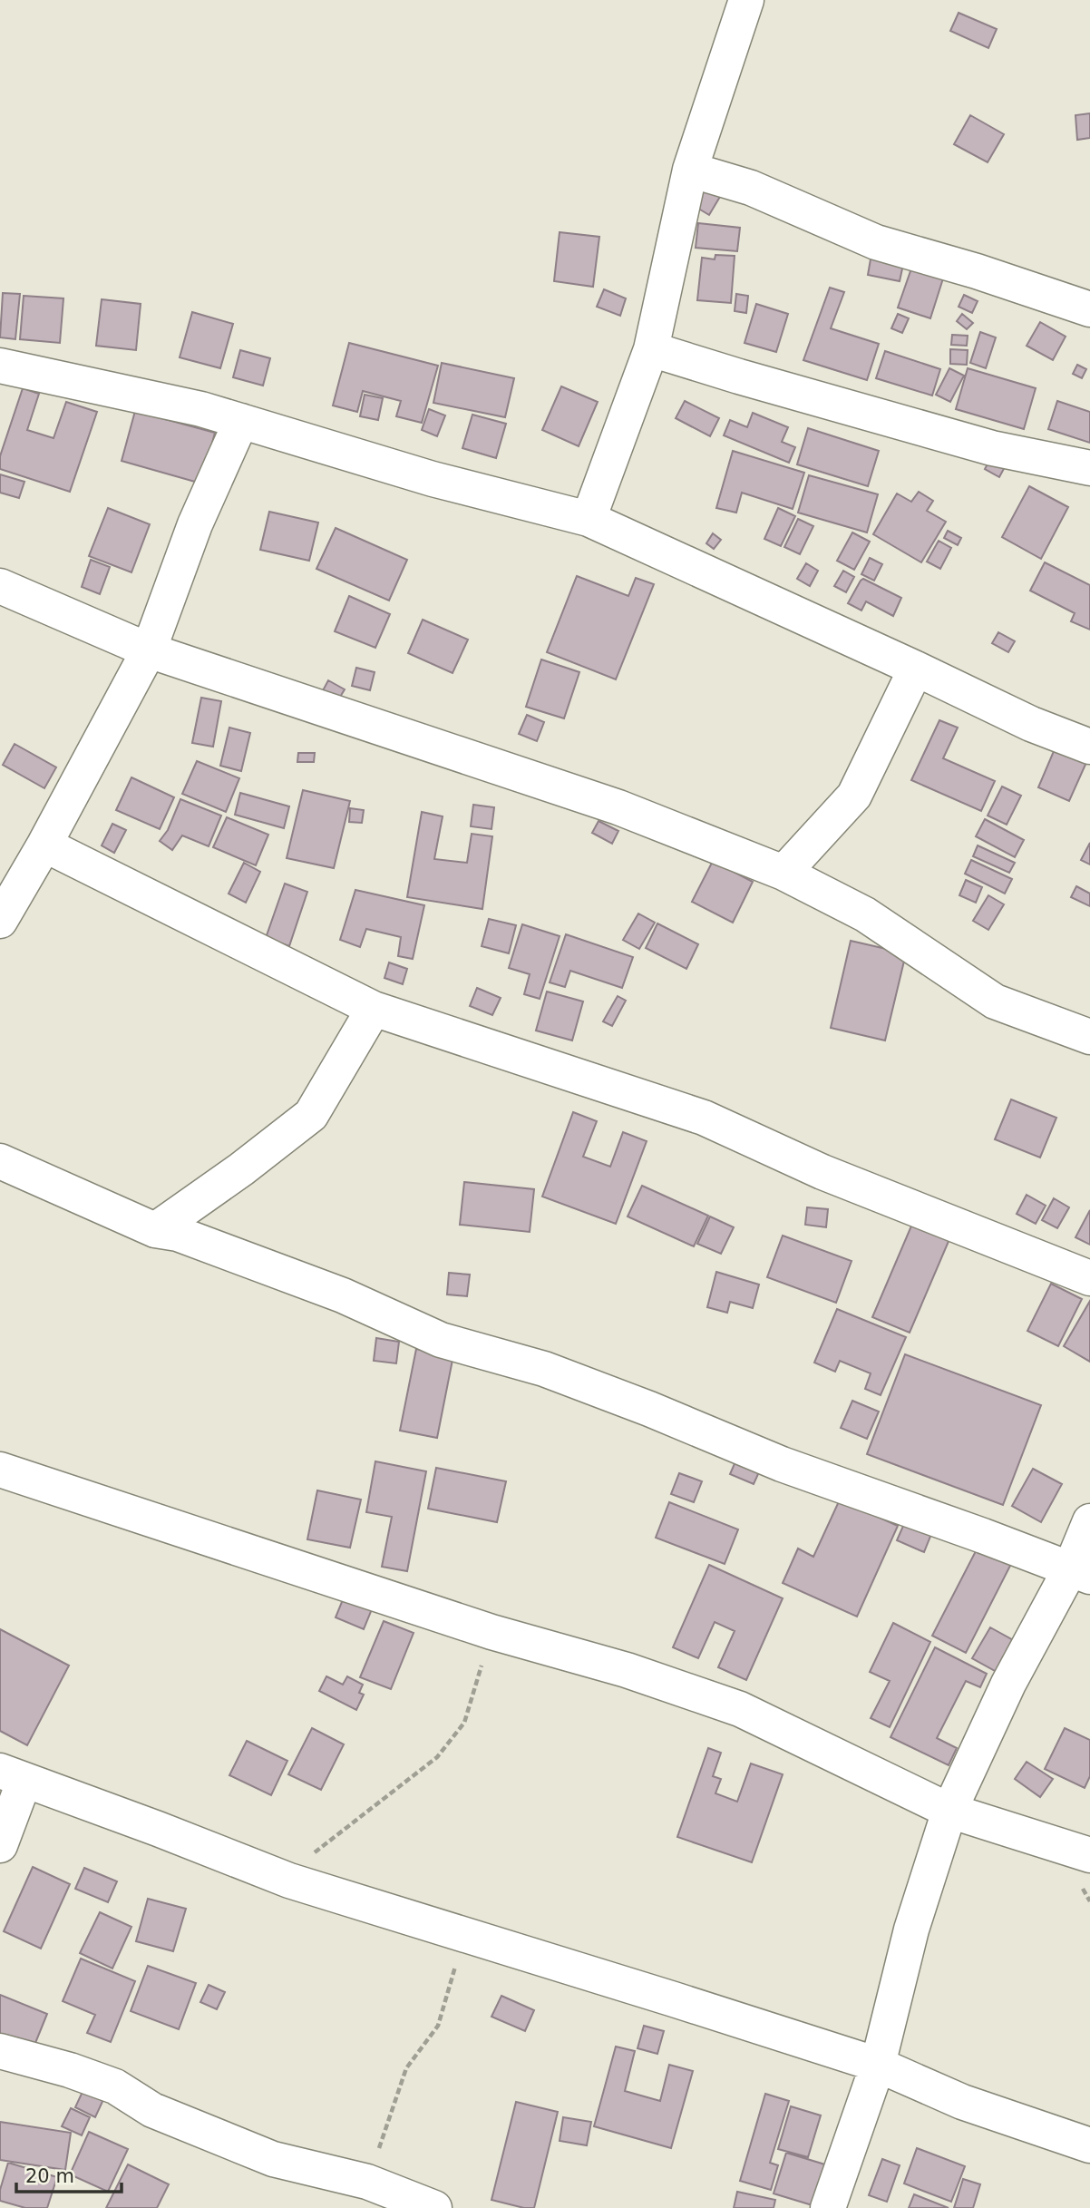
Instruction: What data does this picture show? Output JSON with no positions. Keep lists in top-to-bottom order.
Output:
{
  "scale_bar": "20 m"
}
